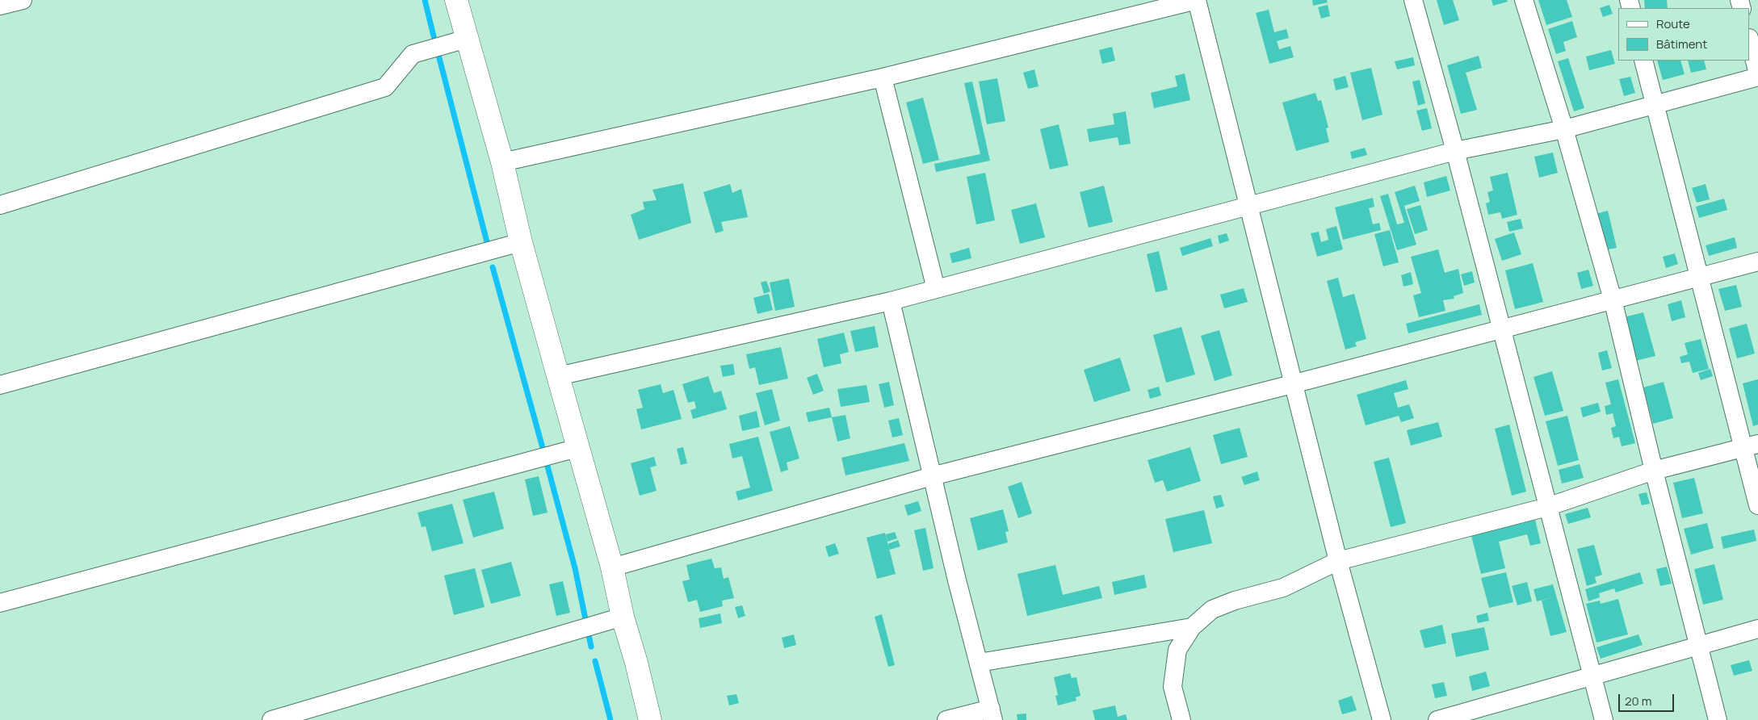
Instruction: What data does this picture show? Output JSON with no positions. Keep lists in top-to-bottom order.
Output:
{
  "legend": ["Route", "Bâtiment"],
  "scale_bar": "20 m"
}
